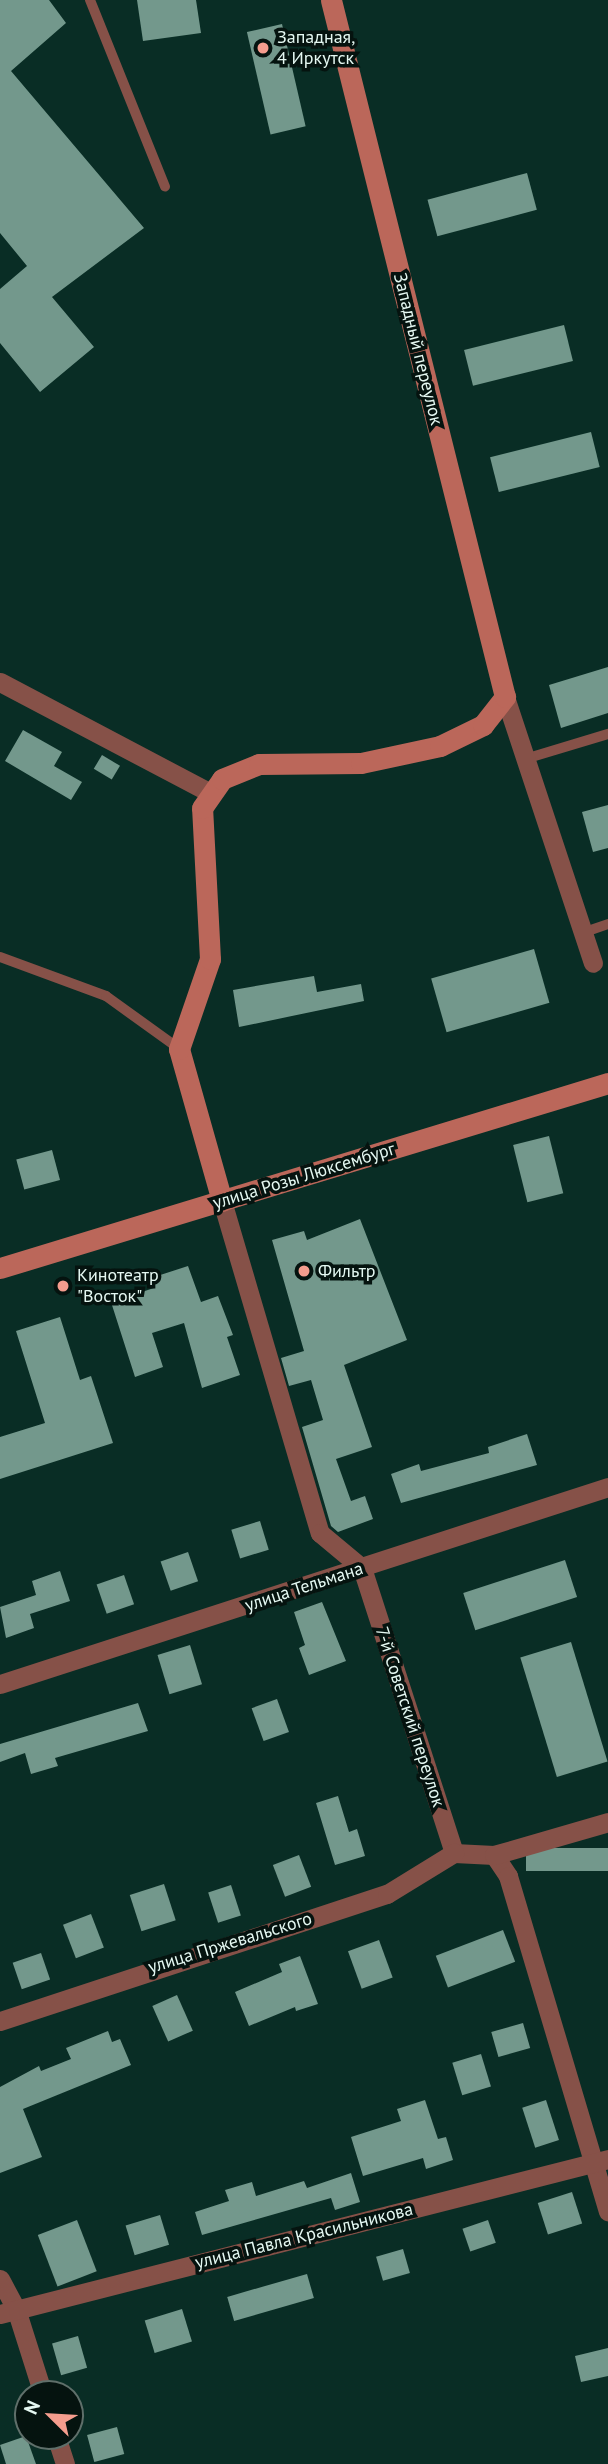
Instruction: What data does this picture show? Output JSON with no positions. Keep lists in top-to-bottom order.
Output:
{
  "streets": {
    "street": [
      "Западный переулок",
      "улица Розы Люксембург",
      "улица Тельмана",
      "7-й Советский переулок",
      "улица Пржевальского",
      "улица Павла Красильникова"
    ]
  },
  "crossings": [
    ["улица Тельмана", "7-й Советский переулок"],
    ["7-й Советский переулок", "улица Пржевальского"]
  ],
  "places": ["Западная, 4 Иркутск", "Фильтр", "Кинотеатр \"Восток\""],
  "north": "top left"
}
